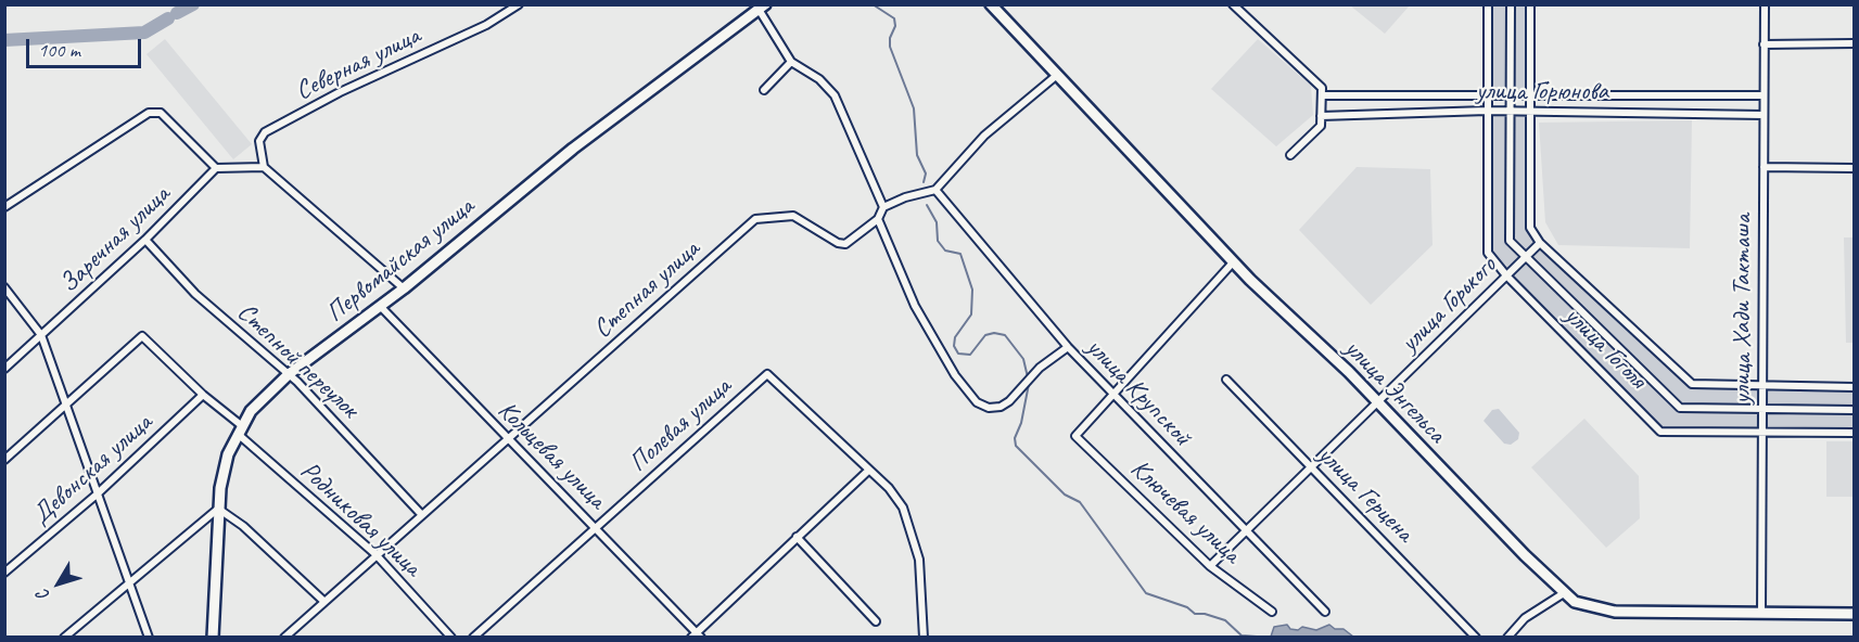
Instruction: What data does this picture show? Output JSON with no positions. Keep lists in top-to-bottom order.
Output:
{
  "streets": {
    "street": [
      "Северная улица",
      "улица Горюнова",
      "Заречная улица",
      "Первомайская улица",
      "Степная улица",
      "улица Горького",
      "улица Хади Такташа",
      "улица Гоголя",
      "Степной переулок",
      "улица Энгельса",
      "улица Крупской",
      "Полевая улица",
      "Кольцевая улица",
      "Девонская улица",
      "улица Герцена",
      "Ключевая улица",
      "Родниковая улица"
    ]
  },
  "crossings": [
    ["улица Горюнова", "улица Хади Такташа"],
    ["улица Горюнова", "улица Гоголя"],
    ["Заречная улица", "Степной переулок"],
    ["Первомайская улица", "Степной переулок"],
    ["Первомайская улица", "Кольцевая улица"],
    ["Первомайская улица", "Родниковая улица"],
    ["Степная улица", "Степной переулок"],
    ["Степная улица", "Кольцевая улица"],
    ["Степная улица", "Родниковая улица"],
    ["улица Горького", "улица Гоголя"],
    ["улица Горького", "улица Энгельса"],
    ["улица Горького", "улица Крупской"],
    ["улица Горького", "улица Герцена"],
    ["улица Горького", "Ключевая улица"],
    ["улица Хади Такташа", "улица Гоголя"],
    ["улица Хади Такташа", "улица Энгельса"],
    ["улица Крупской", "Ключевая улица"],
    ["Полевая улица", "Кольцевая улица"],
    ["Девонская улица", "Родниковая улица"]
  ],
  "scale_bar": "100 m",
  "north": "bottom left"
}
